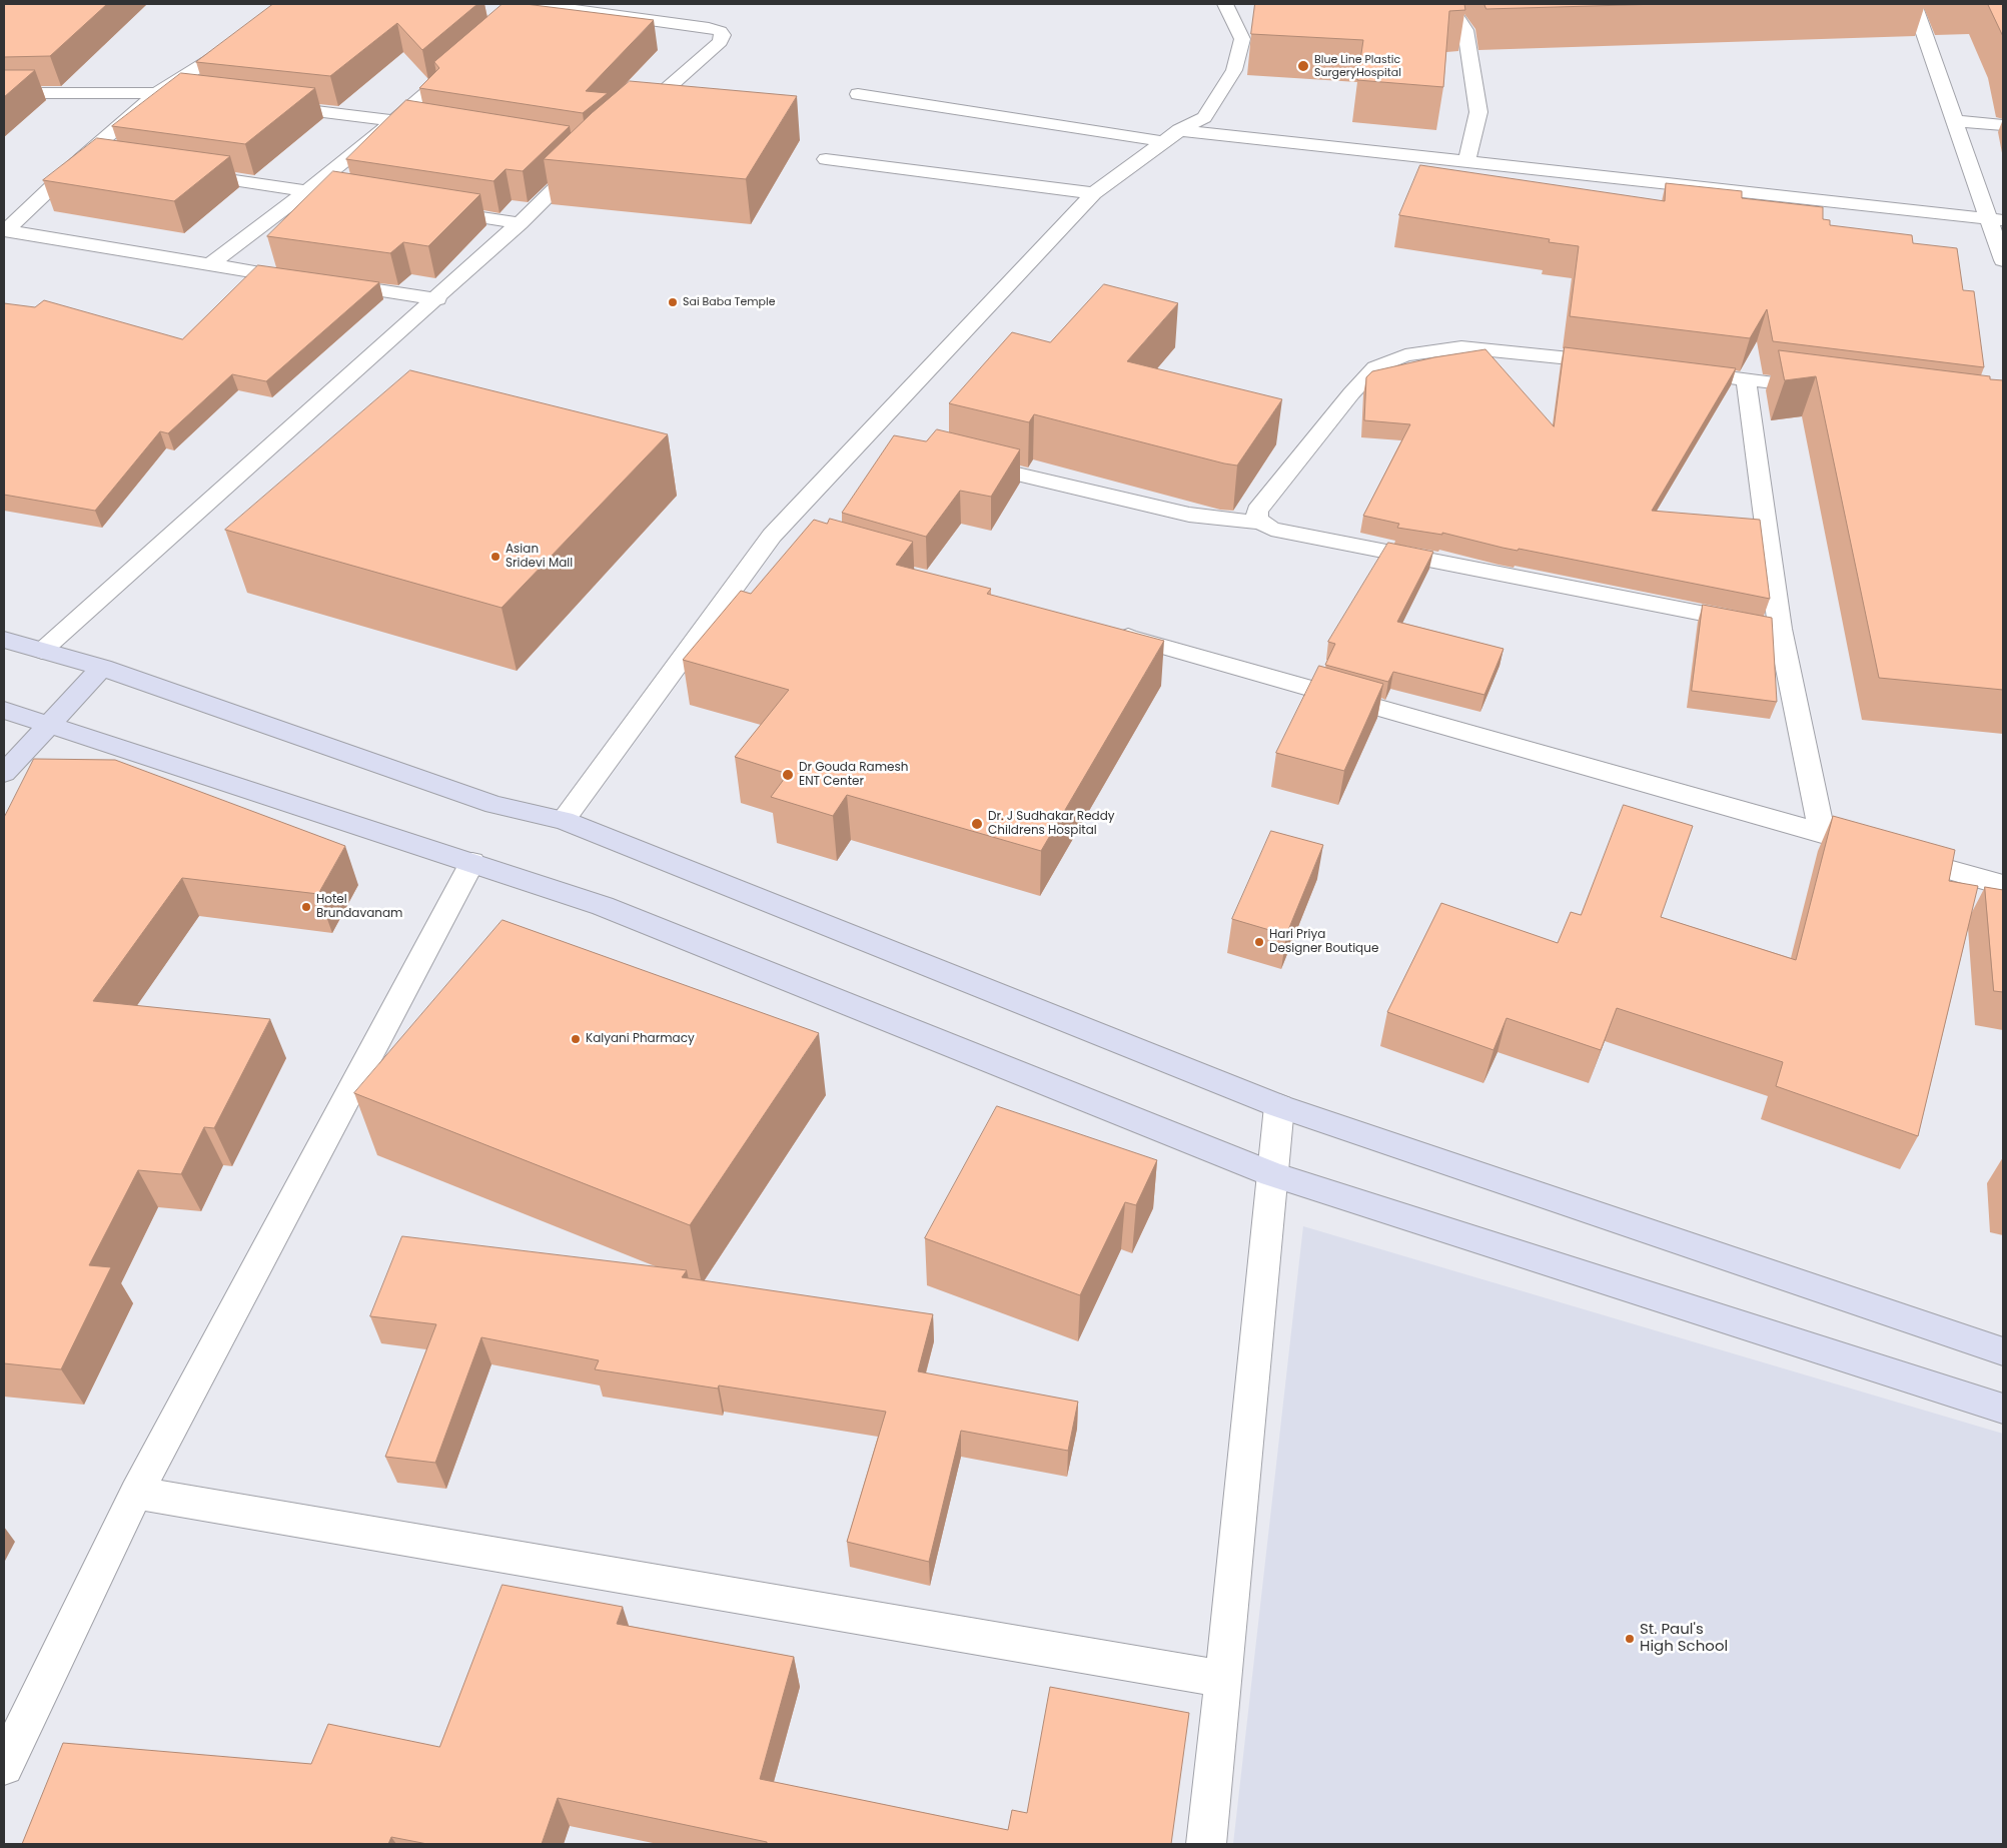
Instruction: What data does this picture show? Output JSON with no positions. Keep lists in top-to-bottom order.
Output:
{
  "places": [
    "Blue Line Plastic SurgeryHospital",
    "Sai Baba Temple",
    "Asian Sridevi Mall",
    "Dr Gouda Ramesh ENT Center",
    "Dr. J Sudhakar Reddy Childrens Hospital",
    "Hotel Brundavanam",
    "Hari Priya Designer Boutique",
    "Kalyani Pharmacy",
    "St. Paul's High School"
  ]
}
